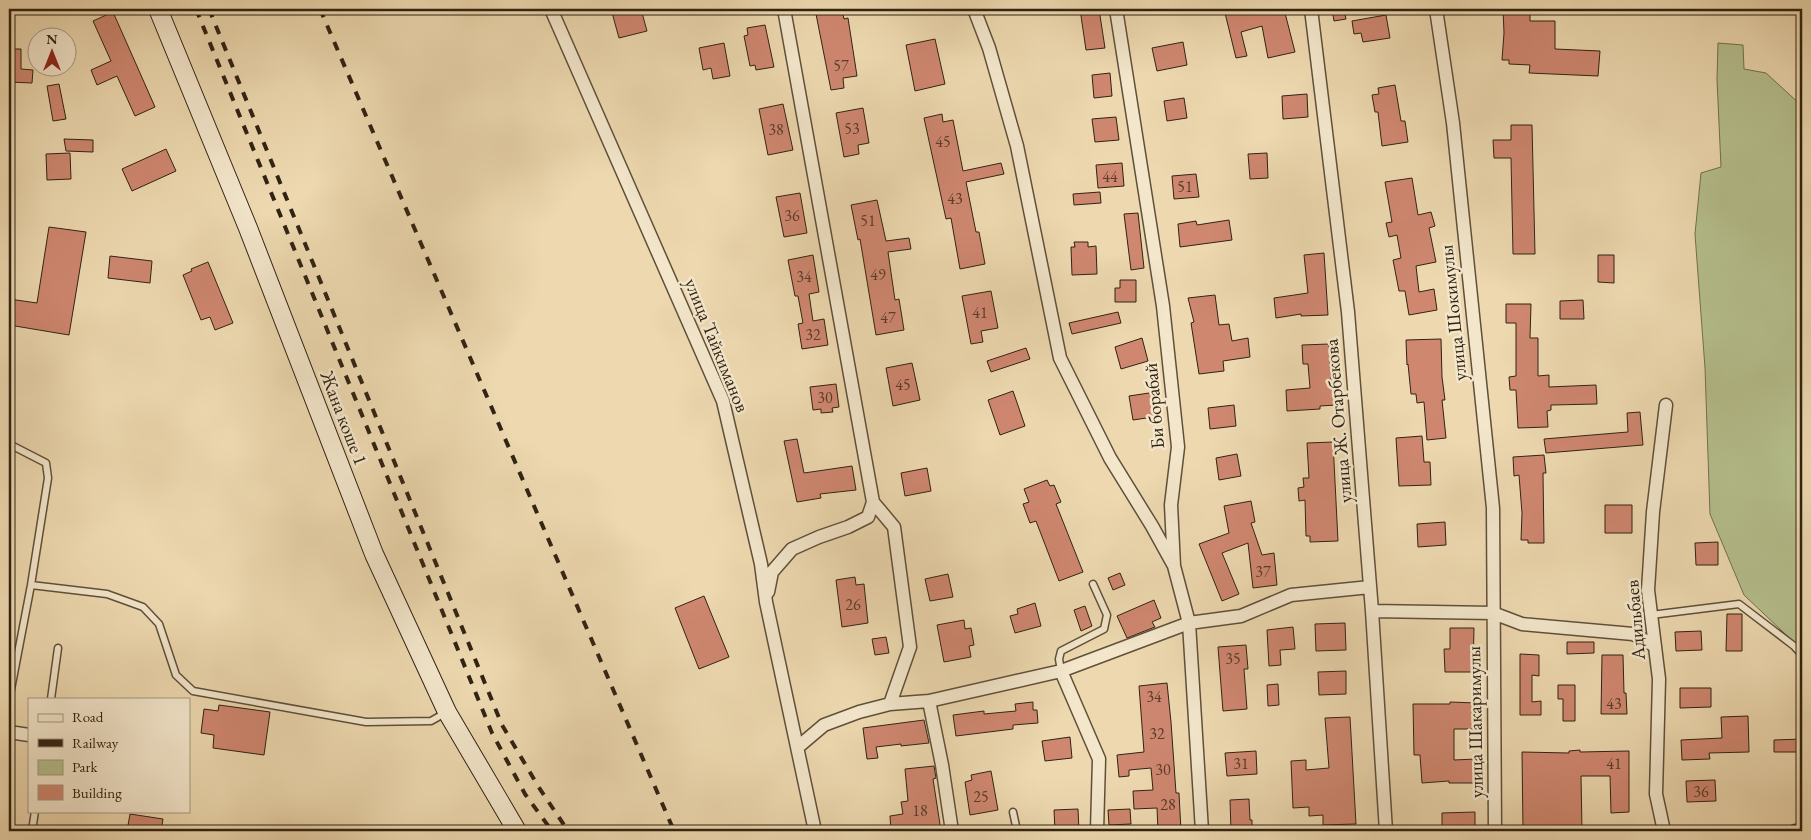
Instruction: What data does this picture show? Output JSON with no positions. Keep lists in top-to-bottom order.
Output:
{
  "streets": {
    "street": [
      "улица Шокимулы",
      "улица Тайкиманов",
      "Би борабай",
      "Жана коше 1",
      "улица Ж. Отарбекова",
      "Адильбаев",
      "улица Шакаримулы"
    ]
  },
  "crossings": [
    ["улица Шокимулы", "улица Шакаримулы"]
  ],
  "house_numbers": [
    "57",
    "53",
    "38",
    "45",
    "44",
    "51",
    "43",
    "36",
    "51",
    "49",
    "34",
    "41",
    "47",
    "32",
    "45",
    "30",
    "37",
    "26",
    "35",
    "34",
    "43",
    "32",
    "31",
    "41",
    "30",
    "36",
    "25",
    "28",
    "18"
  ],
  "legend": [
    "Road",
    "Railway",
    "Park",
    "Building"
  ],
  "north": "top"
}
